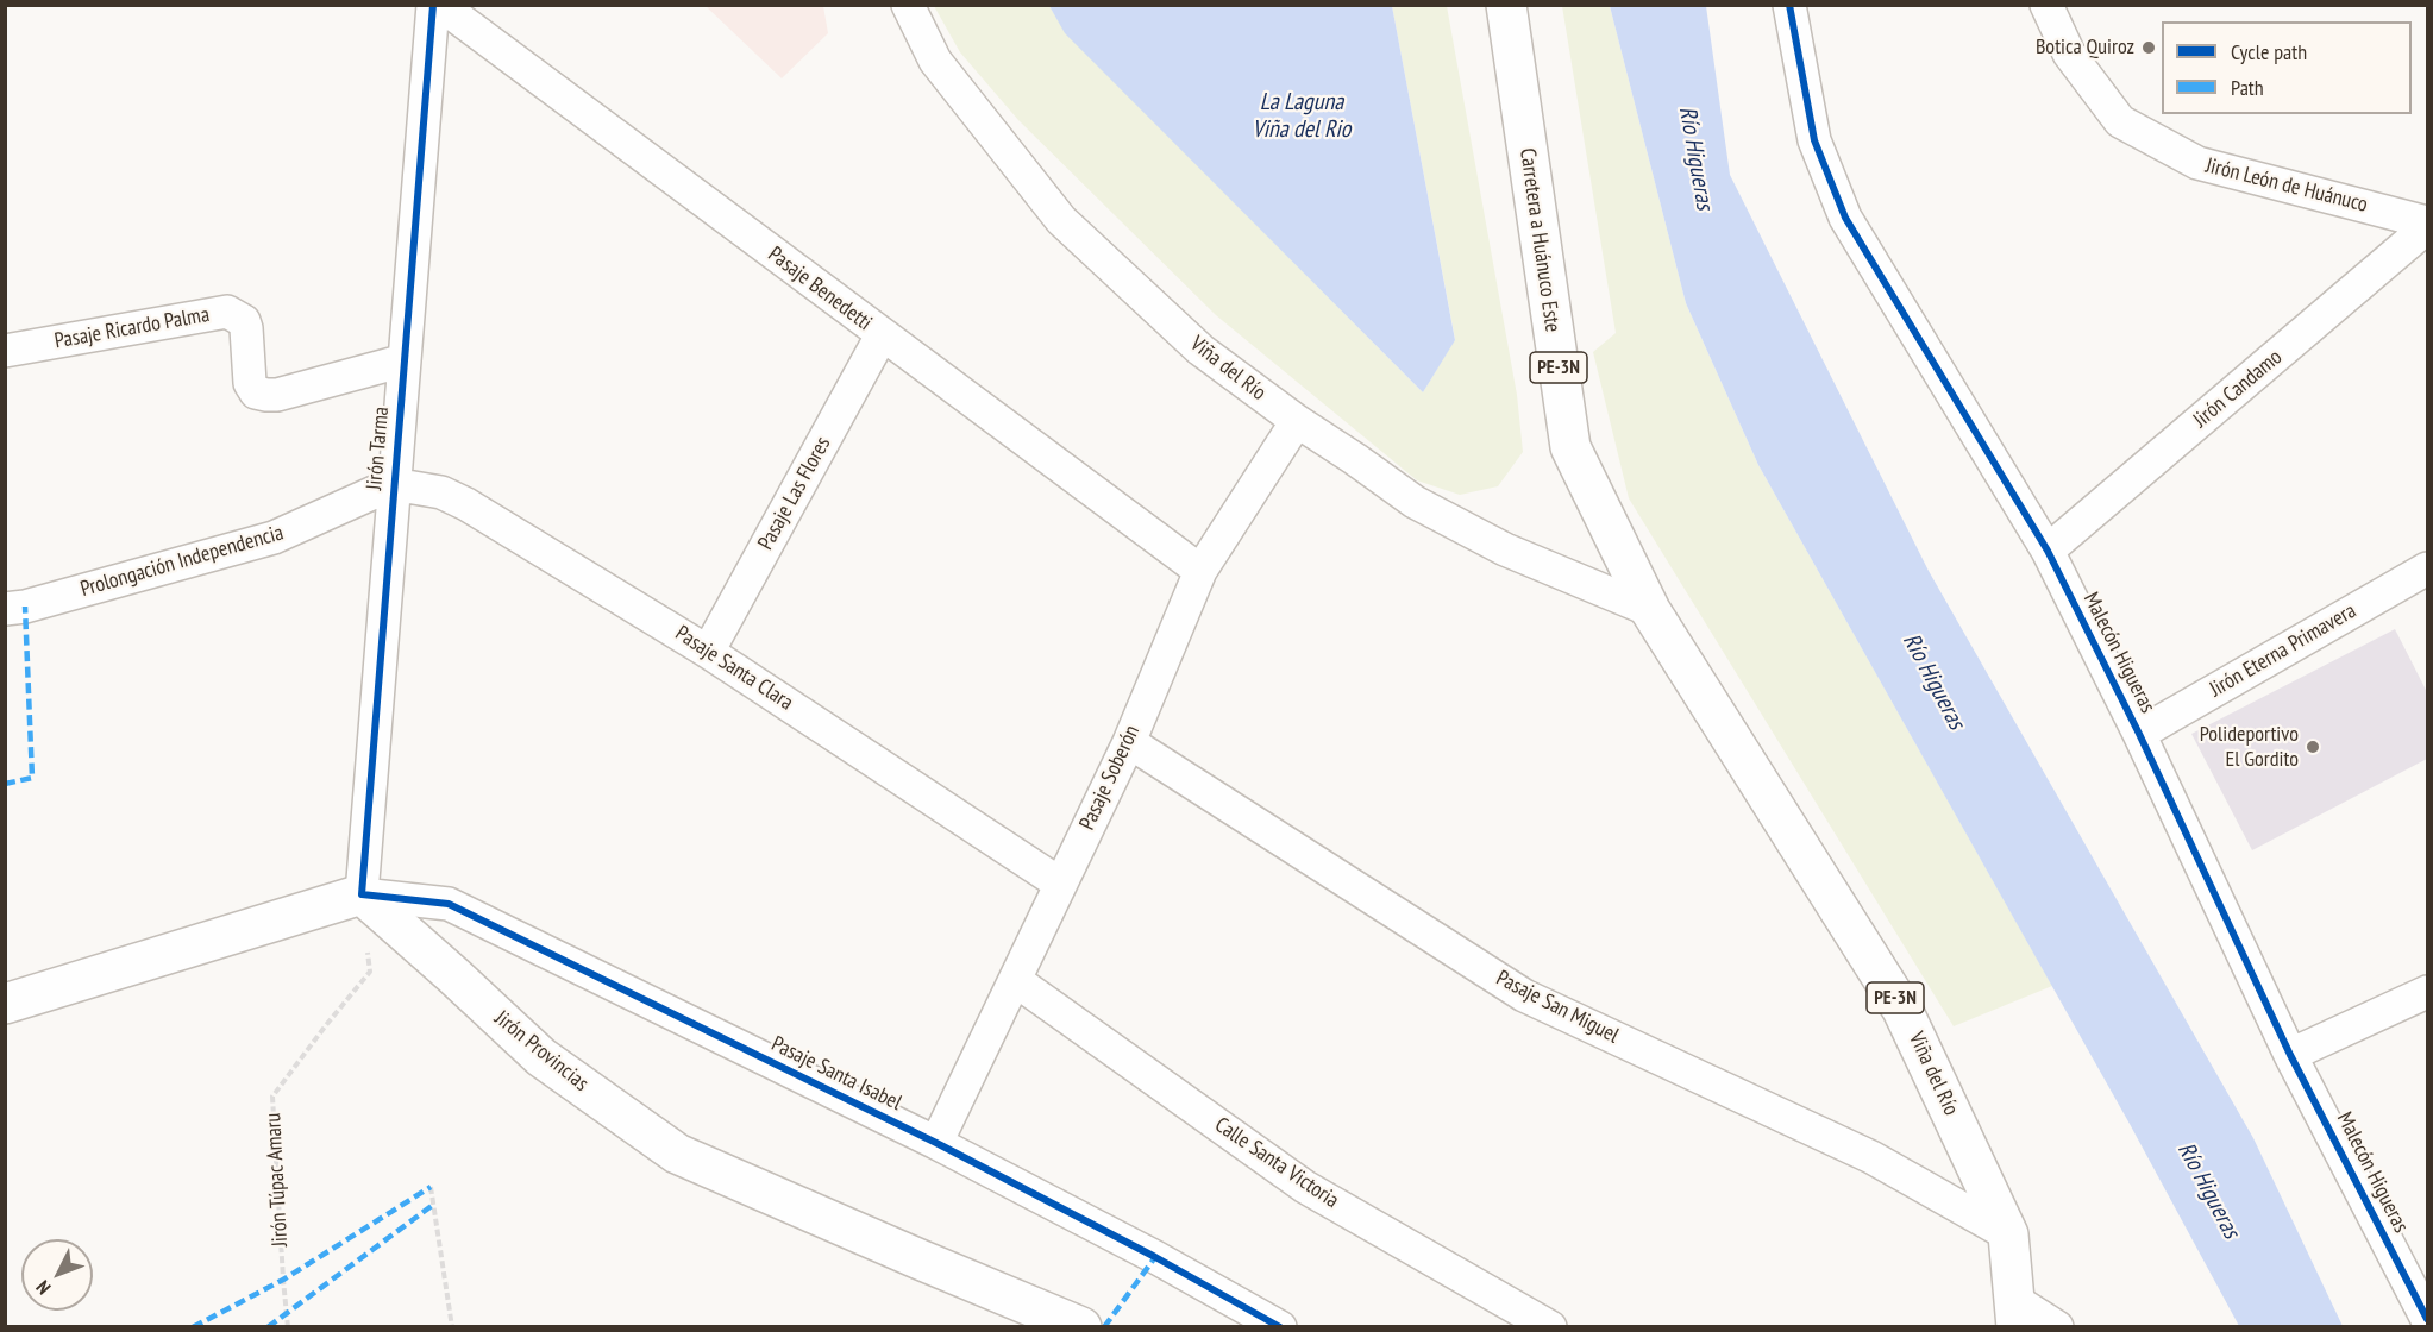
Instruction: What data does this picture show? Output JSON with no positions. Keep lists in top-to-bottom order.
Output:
{
  "streets": {
    "main road": [
      "Carretera a Huánuco Este",
      "PE-3N",
      "Viña del Río",
      "Jirón Provincias"
    ],
    "street": [
      "Jirón León de Huánuco",
      "Pasaje Benedetti",
      "Pasaje Ricardo Palma",
      "Jirón Candamo",
      "Jirón Tarma",
      "Pasaje Las Flores",
      "Prolongación Independencia",
      "Jirón Eterna Primavera",
      "Malecón Higueras",
      "Pasaje Santa Clara",
      "Pasaje Soberón",
      "Pasaje San Miguel",
      "Pasaje Santa Isabel",
      "Calle Santa Victoria"
    ],
    "path": ["Jirón Túpac Amaru"]
  },
  "crossings": [
    ["Carretera a Huánuco Este", "Viña del Río"],
    ["Pasaje Benedetti", "Pasaje Las Flores"],
    ["Pasaje Benedetti", "Pasaje Soberón"],
    ["Pasaje Ricardo Palma", "Jirón Tarma"],
    ["Viña del Río", "Pasaje Soberón"],
    ["Viña del Río", "Pasaje San Miguel"],
    ["Jirón Candamo", "Malecón Higueras"],
    ["Jirón Tarma", "Prolongación Independencia"],
    ["Jirón Tarma", "Pasaje Santa Clara"],
    ["Jirón Tarma", "Jirón Provincias"],
    ["Jirón Tarma", "Pasaje Santa Isabel"],
    ["Jirón Tarma", "Jirón Túpac Amaru"],
    ["Pasaje Las Flores", "Pasaje Santa Clara"],
    ["Prolongación Independencia", "Pasaje Santa Clara"],
    ["Jirón Eterna Primavera", "Malecón Higueras"],
    ["Pasaje Santa Clara", "Pasaje Soberón"],
    ["Pasaje Soberón", "Pasaje San Miguel"],
    ["Pasaje Soberón", "Pasaje Santa Isabel"],
    ["Pasaje Soberón", "Calle Santa Victoria"],
    ["Jirón Provincias", "Pasaje Santa Isabel"],
    ["Jirón Provincias", "Jirón Túpac Amaru"],
    ["Pasaje Santa Isabel", "Jirón Túpac Amaru"]
  ],
  "water": ["La Laguna Viña del Rio", "Río Higueras"],
  "places": ["Botica Quiroz", "Polideportivo El Gordito"],
  "legend": ["Cycle path", "Path"],
  "north": "bottom left"
}
